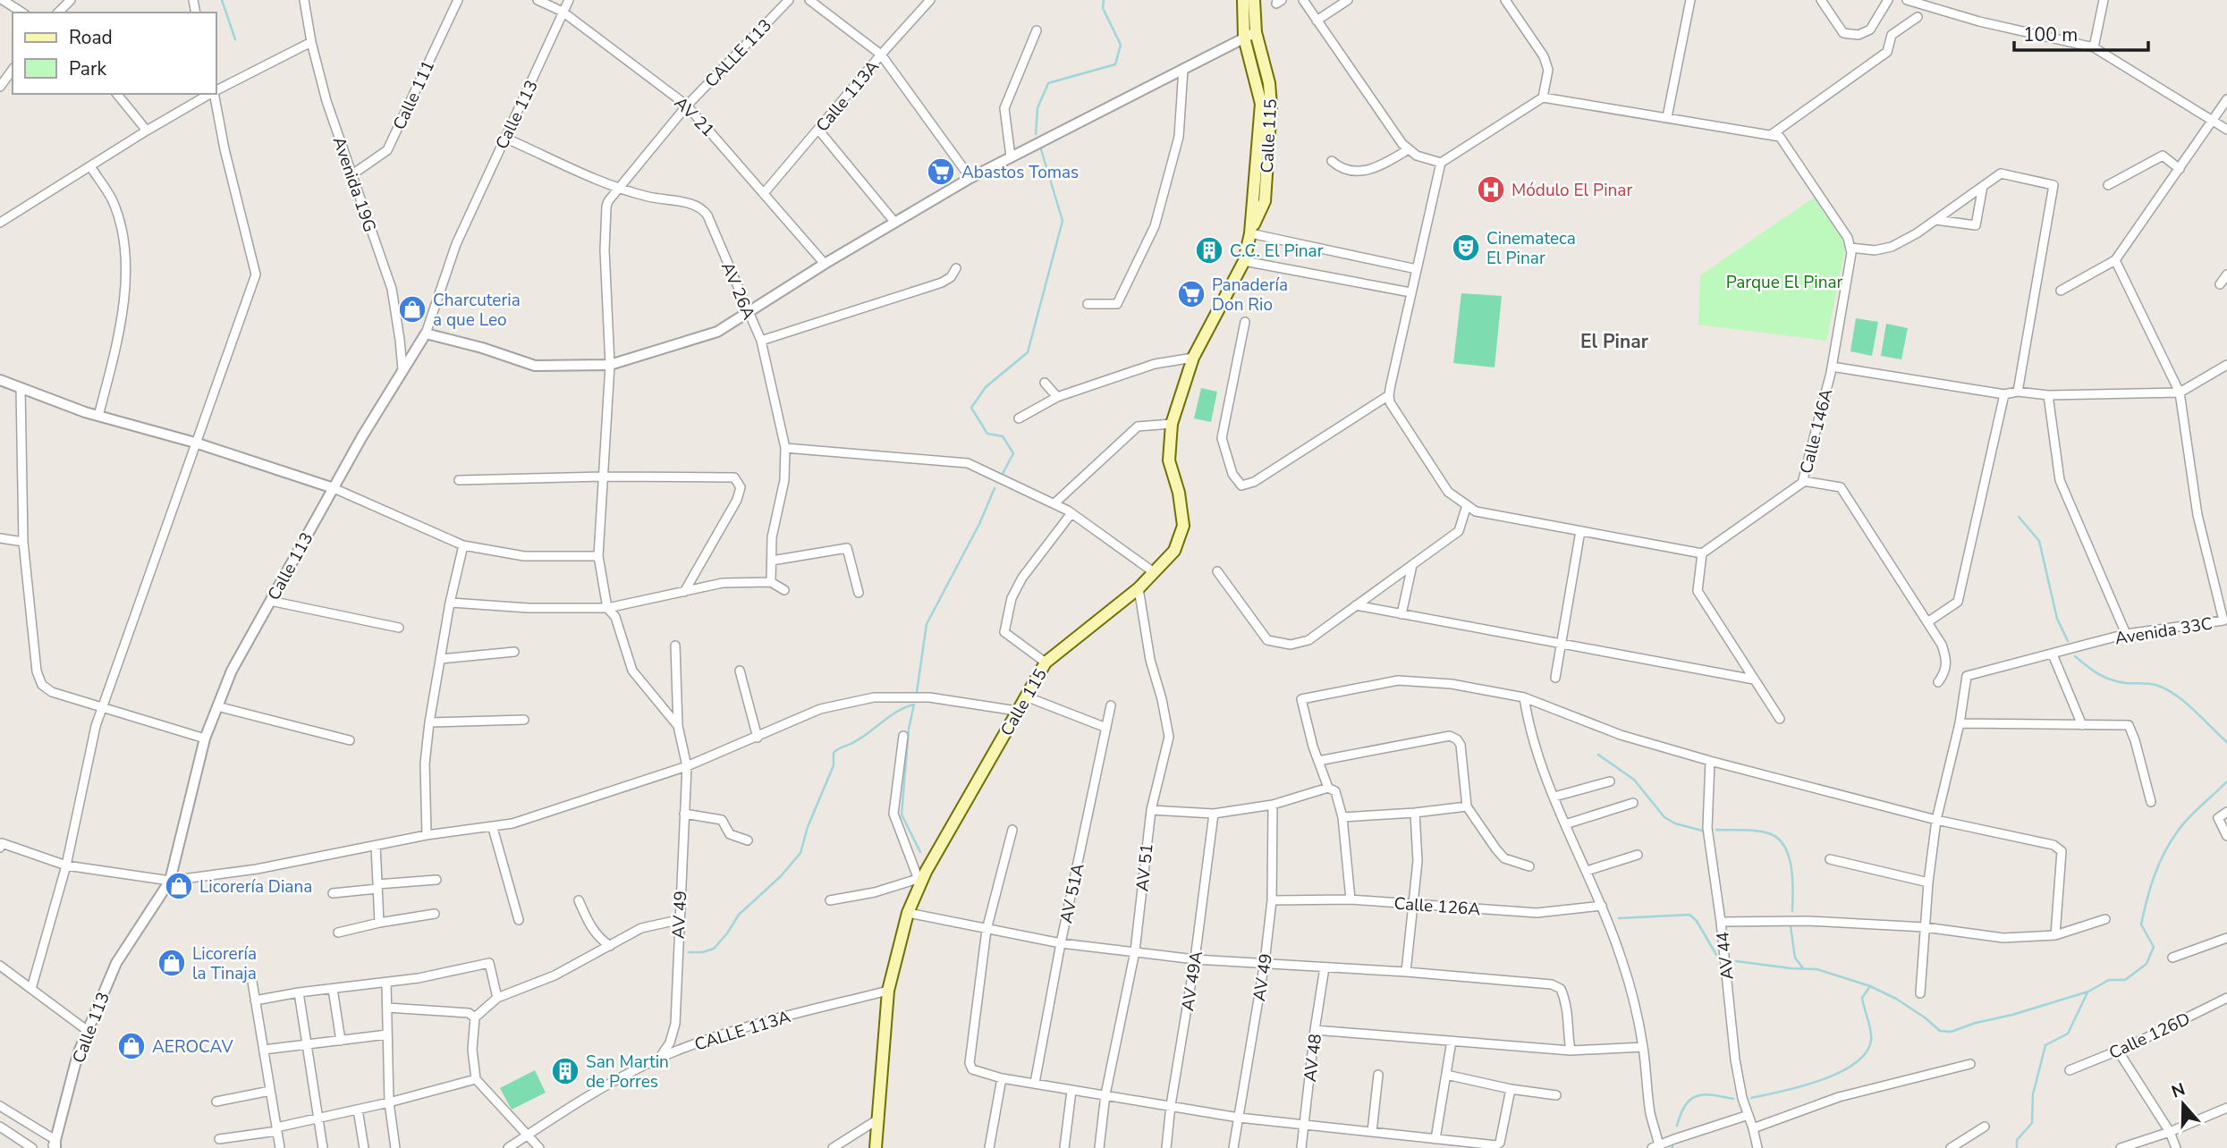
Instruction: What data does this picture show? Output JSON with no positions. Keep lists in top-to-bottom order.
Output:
{
  "streets": {
    "main road": ["Calle 115"],
    "street": [
      "CALLE 113",
      "Calle 111",
      "Calle 113A",
      "Calle 113",
      "AV 21",
      "Avenida 19G",
      "AV 26A",
      "Calle 146A",
      "Avenida 33C",
      "AV 51",
      "AV 51A",
      "Calle 126A",
      "AV 49",
      "AV 44",
      "AV 49A",
      "CALLE 113A",
      "Calle 126D",
      "AV 48"
    ]
  },
  "crossings": [
    ["CALLE 113", "AV 21"],
    ["CALLE 113", "AV 26A"],
    ["CALLE 113", "AV 49"],
    ["Calle 111", "Avenida 19G"],
    ["Calle 113A", "AV 21"],
    ["Calle 113", "AV 21"],
    ["Calle 113", "Avenida 19G"],
    ["Calle 113", "AV 26A"],
    ["Calle 115", "AV 51"],
    ["Calle 115", "CALLE 113A"],
    ["Calle 126A", "AV 49"],
    ["AV 49", "CALLE 113A"]
  ],
  "districts": ["El Pinar"],
  "parks": ["Parque El Pinar"],
  "places": {
    "supermarket": ["Abastos Tomas", "Panadería Don Rio"],
    "hospital": ["Módulo El Pinar"],
    "theatre": ["Cinemateca El Pinar"],
    "building": ["C.C. El Pinar", "San Martin de Porres"],
    "shop": [
      "Charcuteria a que Leo",
      "Licorería Diana",
      "Licorería la Tinaja",
      "AEROCAV"
    ]
  },
  "legend": ["Road", "Park"],
  "scale_bar": "100 m",
  "north": "top"
}
